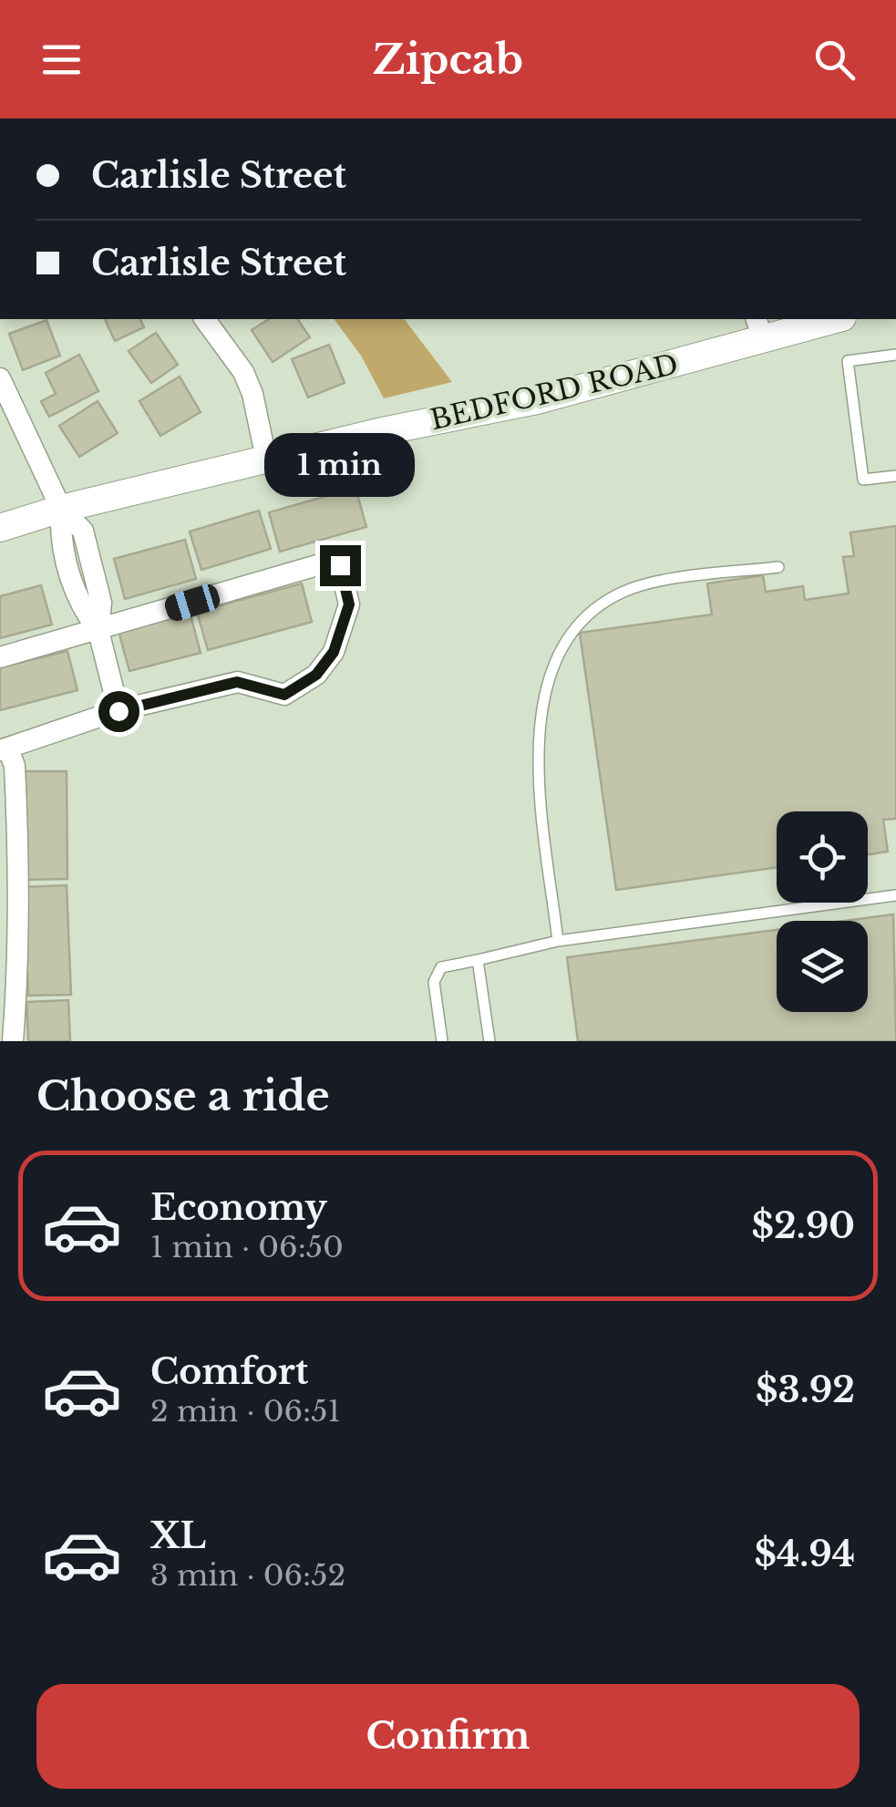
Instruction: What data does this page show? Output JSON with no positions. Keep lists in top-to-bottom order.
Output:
{
  "streets": {
    "main road": ["BEDFORD ROAD"]
  },
  "page": {
    "header": "Zipcab",
    "banner": ["Carlisle Street", "Carlisle Street"],
    "bubble": "1 min",
    "heading": "Choose a ride",
    "list": [
      {
        "name": "Economy",
        "note": "1 min · 06:50",
        "value": "$2.90"
      },
      {
        "name": "Comfort",
        "note": "2 min · 06:51",
        "value": "$3.92"
      },
      {
        "name": "XL",
        "note": "3 min · 06:52",
        "value": "$4.94"
      }
    ],
    "buttons": "Confirm"
  }
}
